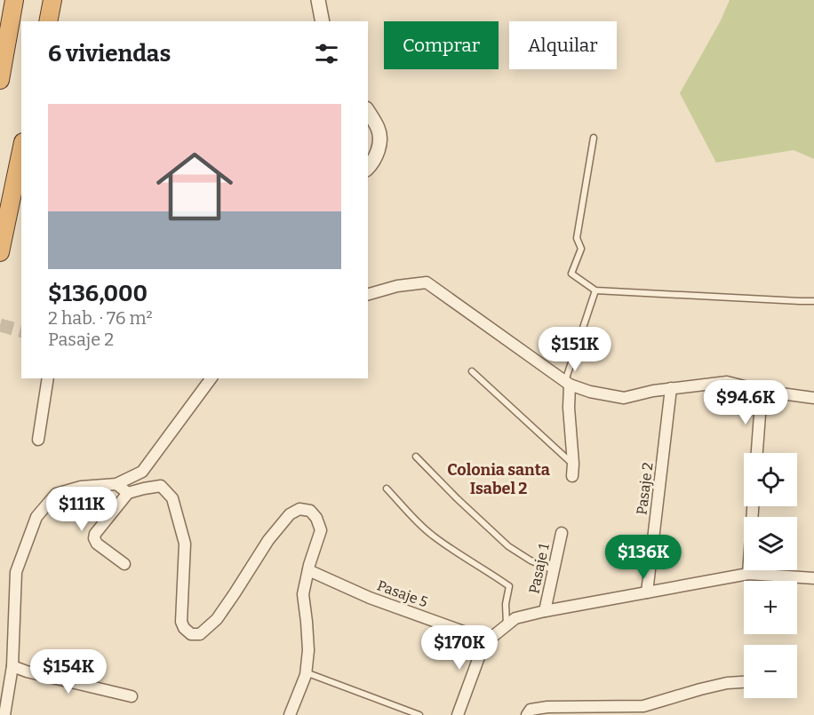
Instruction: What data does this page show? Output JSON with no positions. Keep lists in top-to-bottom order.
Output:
{
  "streets": {
    "street": ["Pasaje 2", "Pasaje 1", "Pasaje 5"]
  },
  "districts": ["Colonia santa Isabel 2"],
  "page": {
    "chip": ["Comprar", "Alquilar"],
    "heading": "6 viviendas",
    "list": [
      {
        "name": "$136,000",
        "note": "2 hab. · 76 m² · Pasaje 2"
      }
    ],
    "price": [
      "$151K",
      "$94.6K",
      "$111K",
      "$136K",
      "$170K",
      "$154K"
    ],
    "map_buttons": ["+", "−"]
  }
}
